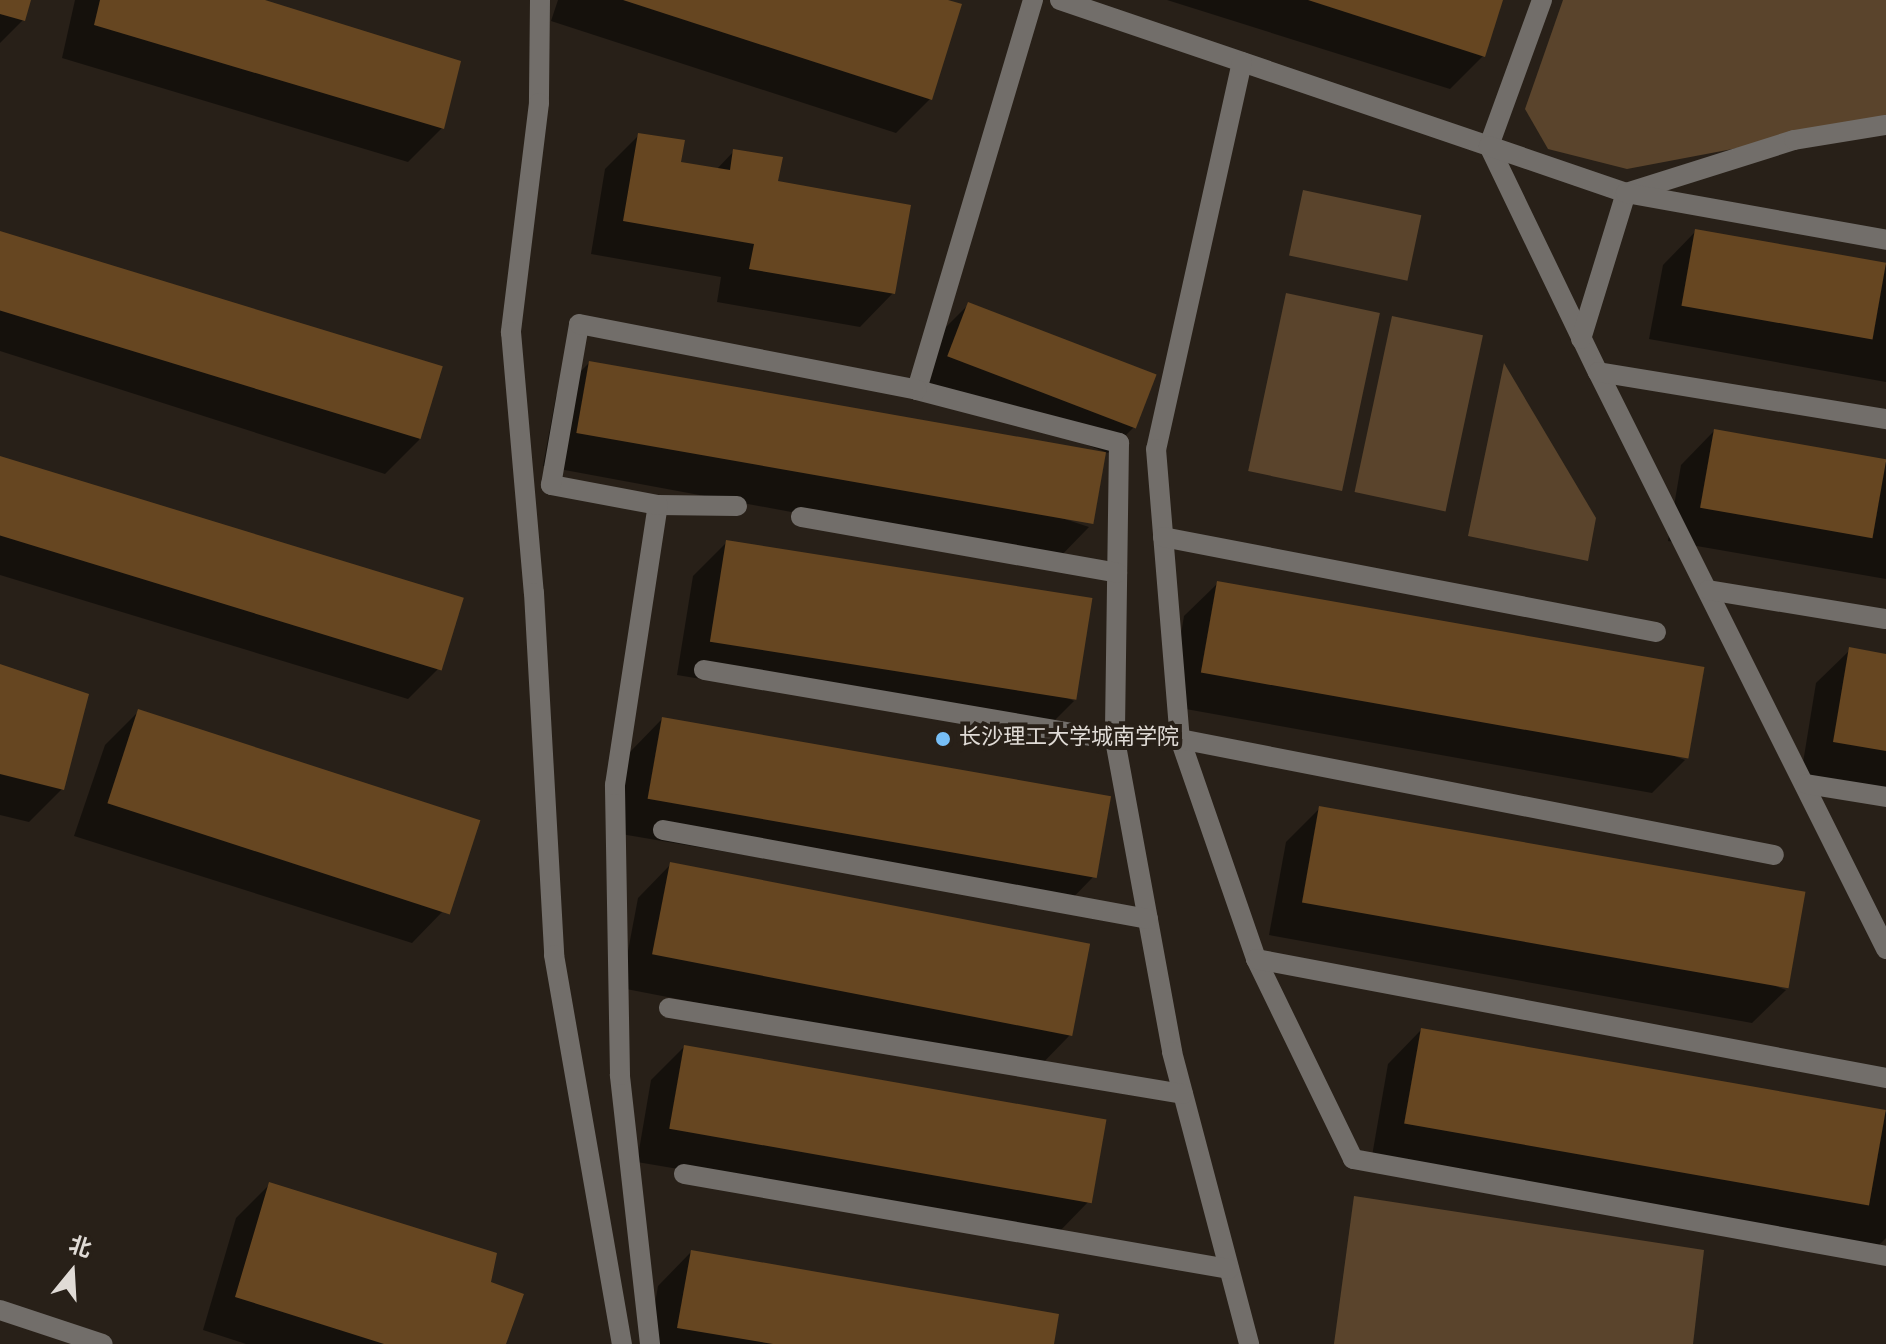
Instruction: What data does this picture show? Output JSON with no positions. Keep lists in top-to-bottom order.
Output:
{
  "places": ["长沙理工大学城南学院"],
  "north": "top"
}
